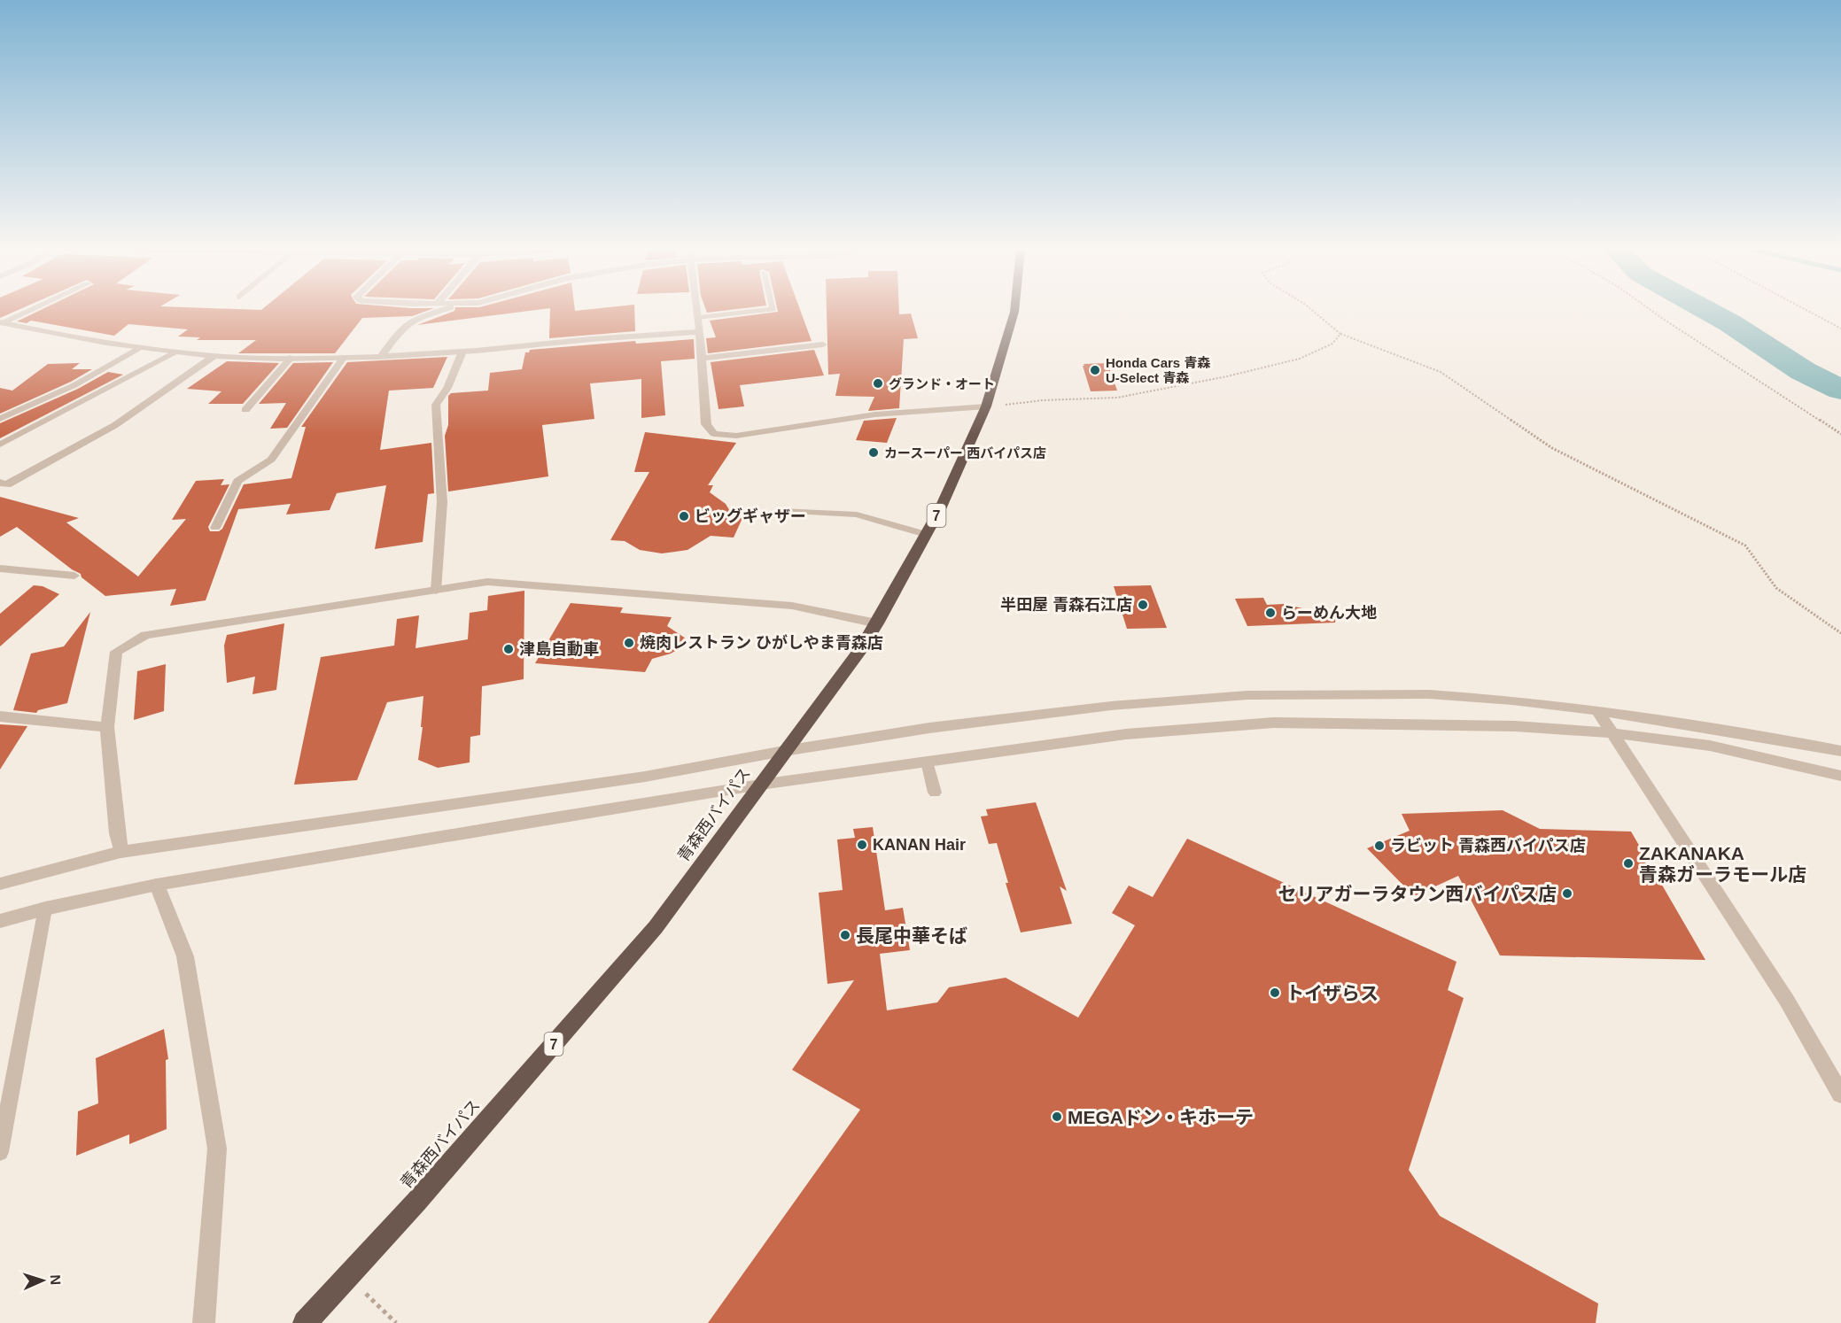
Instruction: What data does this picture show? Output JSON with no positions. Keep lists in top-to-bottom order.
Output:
{
  "streets": {
    "highway": ["7", "青森西バイパス"]
  },
  "places": [
    "Honda Cars 青森 U-Select 青森",
    "グランド・オート",
    "カースーパー 西バイパス店",
    "ビッグギャザー",
    "半田屋 青森石江店",
    "らーめん大地",
    "焼肉レストラン ひがしやま青森店",
    "津島自動車",
    "KANAN Hair",
    "ラビット 青森西バイパス店",
    "ZAKANAKA 青森ガーラモール店",
    "セリアガーラタウン西バイパス店",
    "長尾中華そば",
    "トイザらス",
    "MEGAドン・キホーテ"
  ],
  "north": "right"
}
